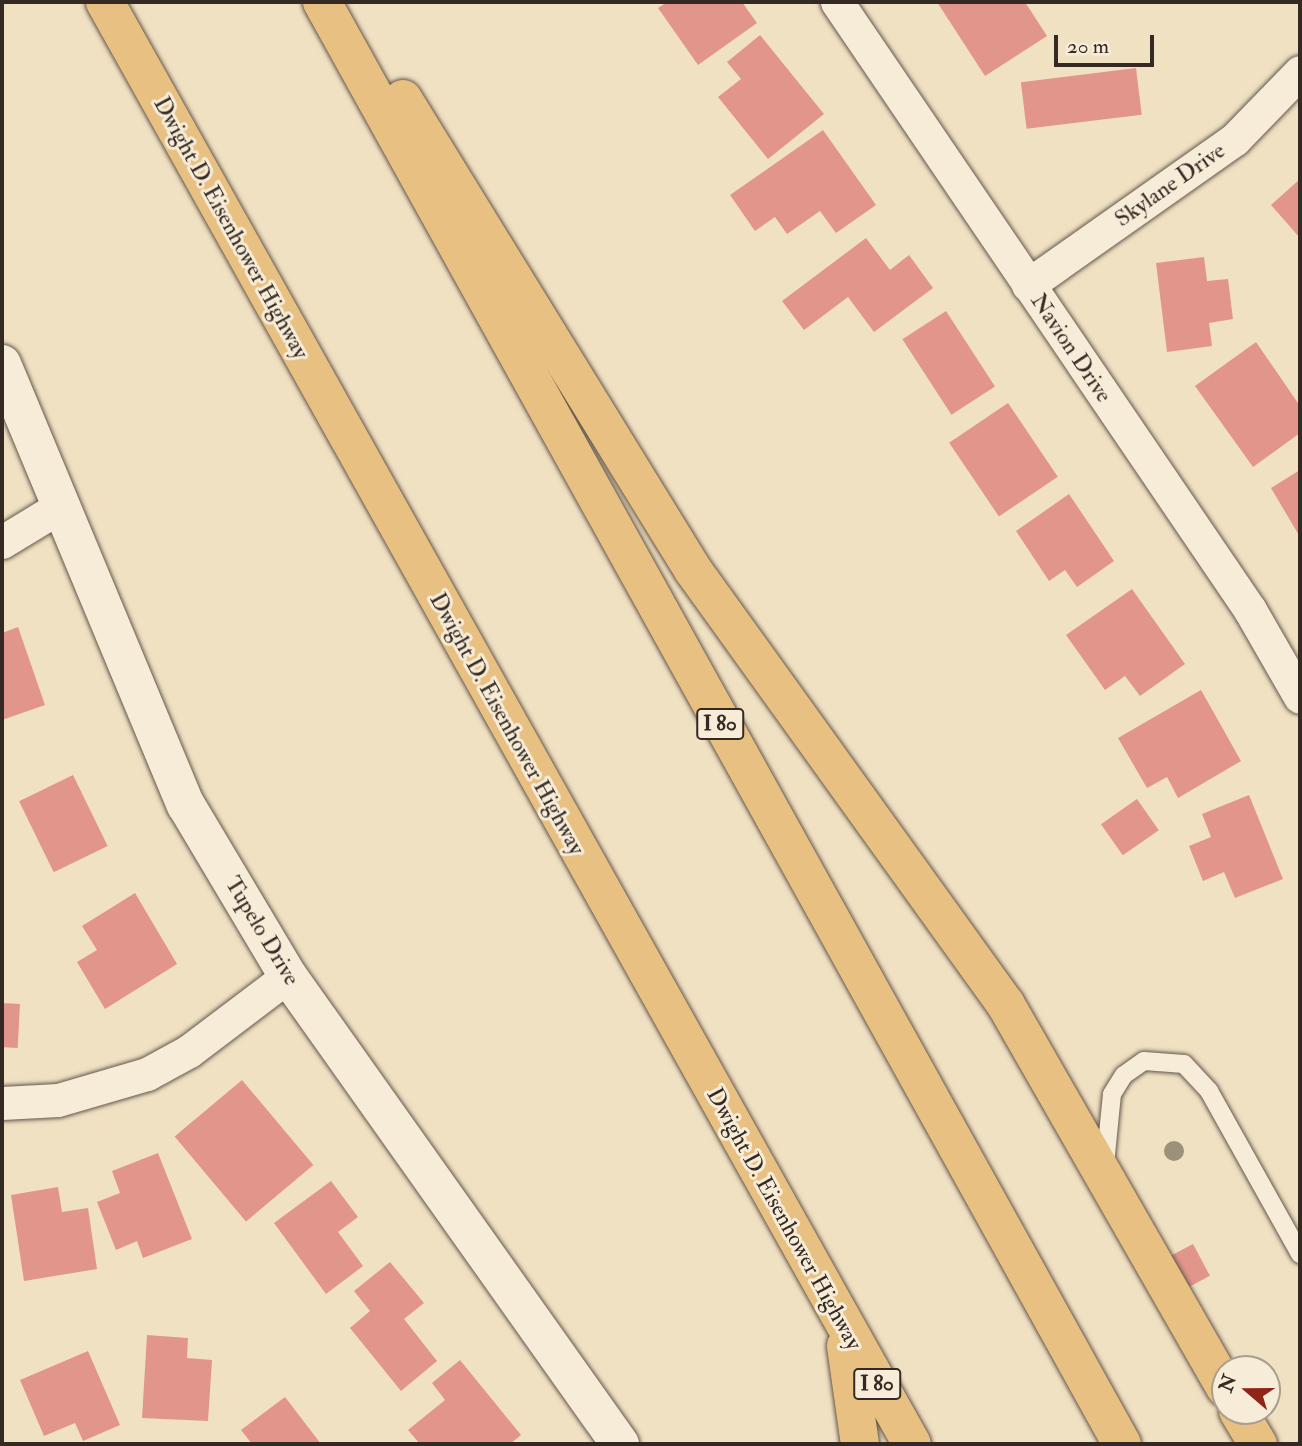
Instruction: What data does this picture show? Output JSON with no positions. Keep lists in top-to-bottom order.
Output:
{
  "streets": {
    "highway": ["Dwight D. Eisenhower Highway", "I 80"],
    "street": ["Skylane Drive", "Navion Drive", "Tupelo Drive"]
  },
  "crossings": [
    ["Skylane Drive", "Navion Drive"]
  ],
  "scale_bar": "20 m",
  "north": "left"
}
